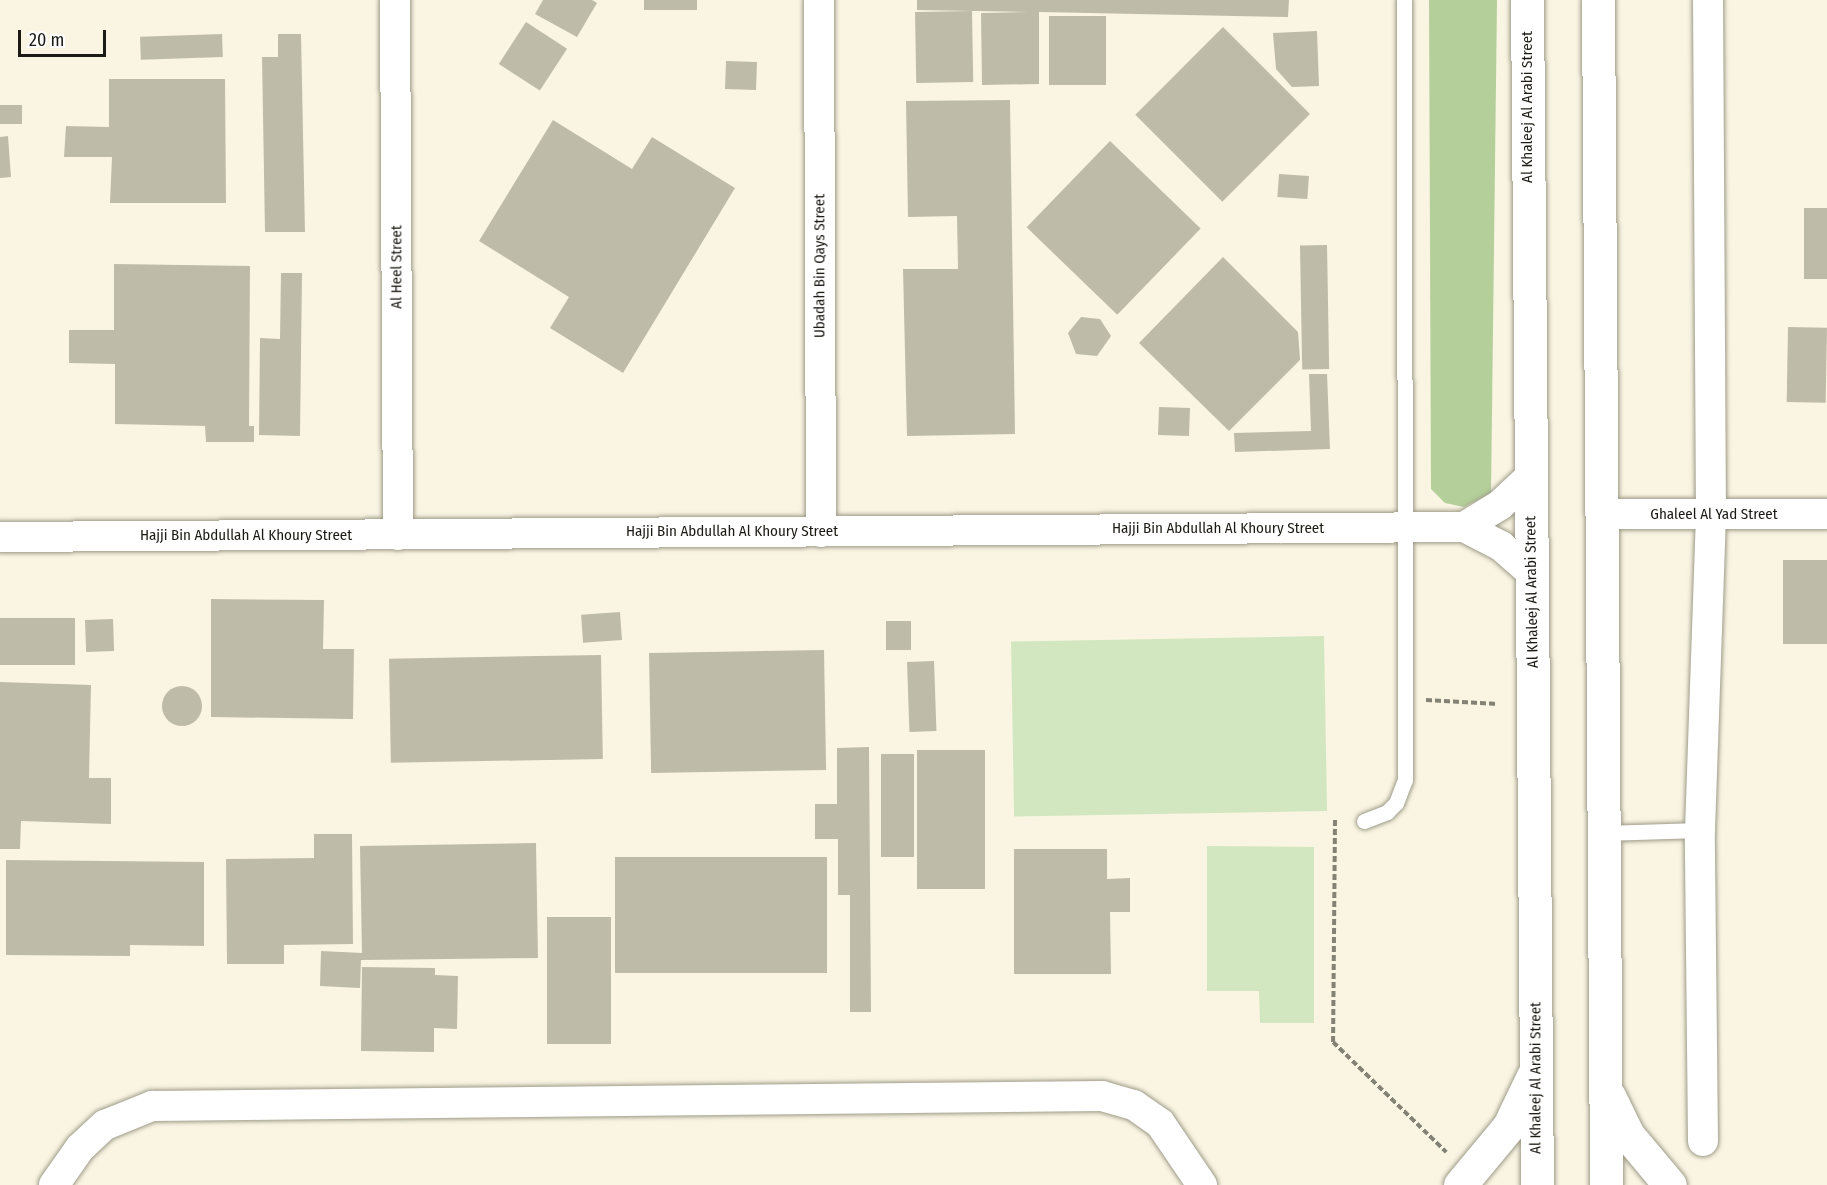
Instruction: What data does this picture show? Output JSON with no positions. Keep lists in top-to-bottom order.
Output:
{
  "streets": {
    "highway": ["Al Khaleej Al Arabi Street"],
    "street": [
      "Ubadah Bin Qays Street",
      "Al Heel Street",
      "Ghaleel Al Yad Street",
      "Hajji Bin Abdullah Al Khoury Street"
    ]
  },
  "crossings": [
    ["Al Khaleej Al Arabi Street", "Hajji Bin Abdullah Al Khoury Street"],
    ["Ubadah Bin Qays Street", "Hajji Bin Abdullah Al Khoury Street"],
    ["Al Heel Street", "Hajji Bin Abdullah Al Khoury Street"]
  ],
  "scale_bar": "20 m"
}
